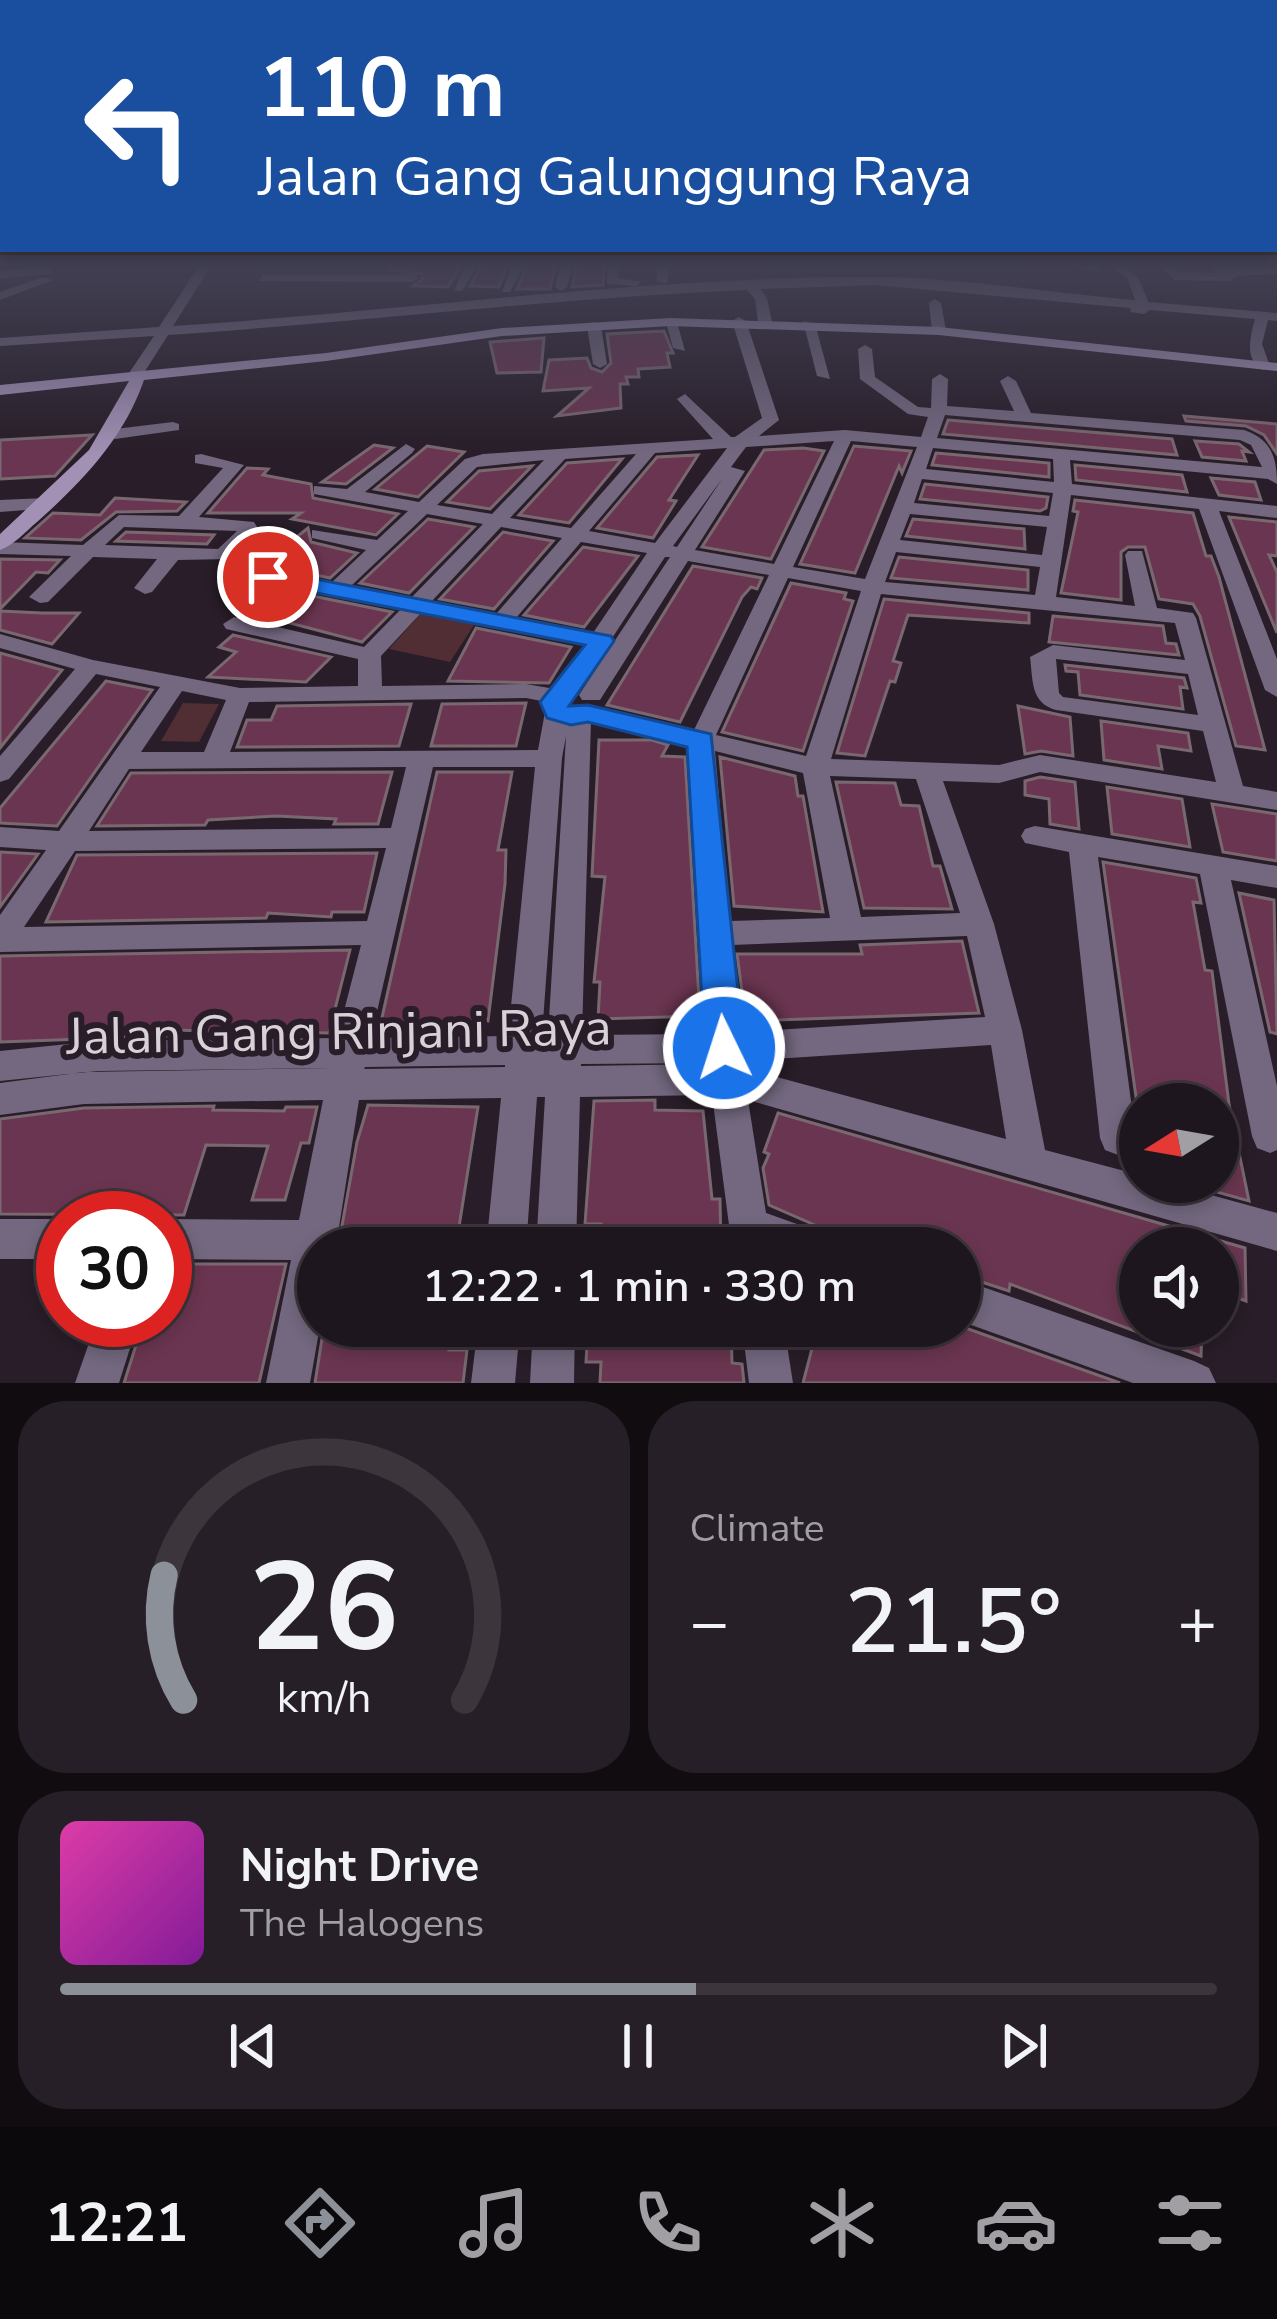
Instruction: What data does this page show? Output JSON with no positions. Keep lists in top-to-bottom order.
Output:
{
  "streets": {
    "street": ["Jalan Gang Rinjani Raya"]
  },
  "north": "left",
  "page": {
    "turn": ["110 m", "Jalan Gang Galunggung Raya"],
    "limit": "30",
    "trip": "12:22 · 1 min · 330 m",
    "tile": "Climate",
    "heat": ["−", "21.5°", "+"],
    "song": ["Night Drive", "The Halogens"],
    "tabs": "12:21",
    "gauge": ["26", "km/h"]
  }
}
